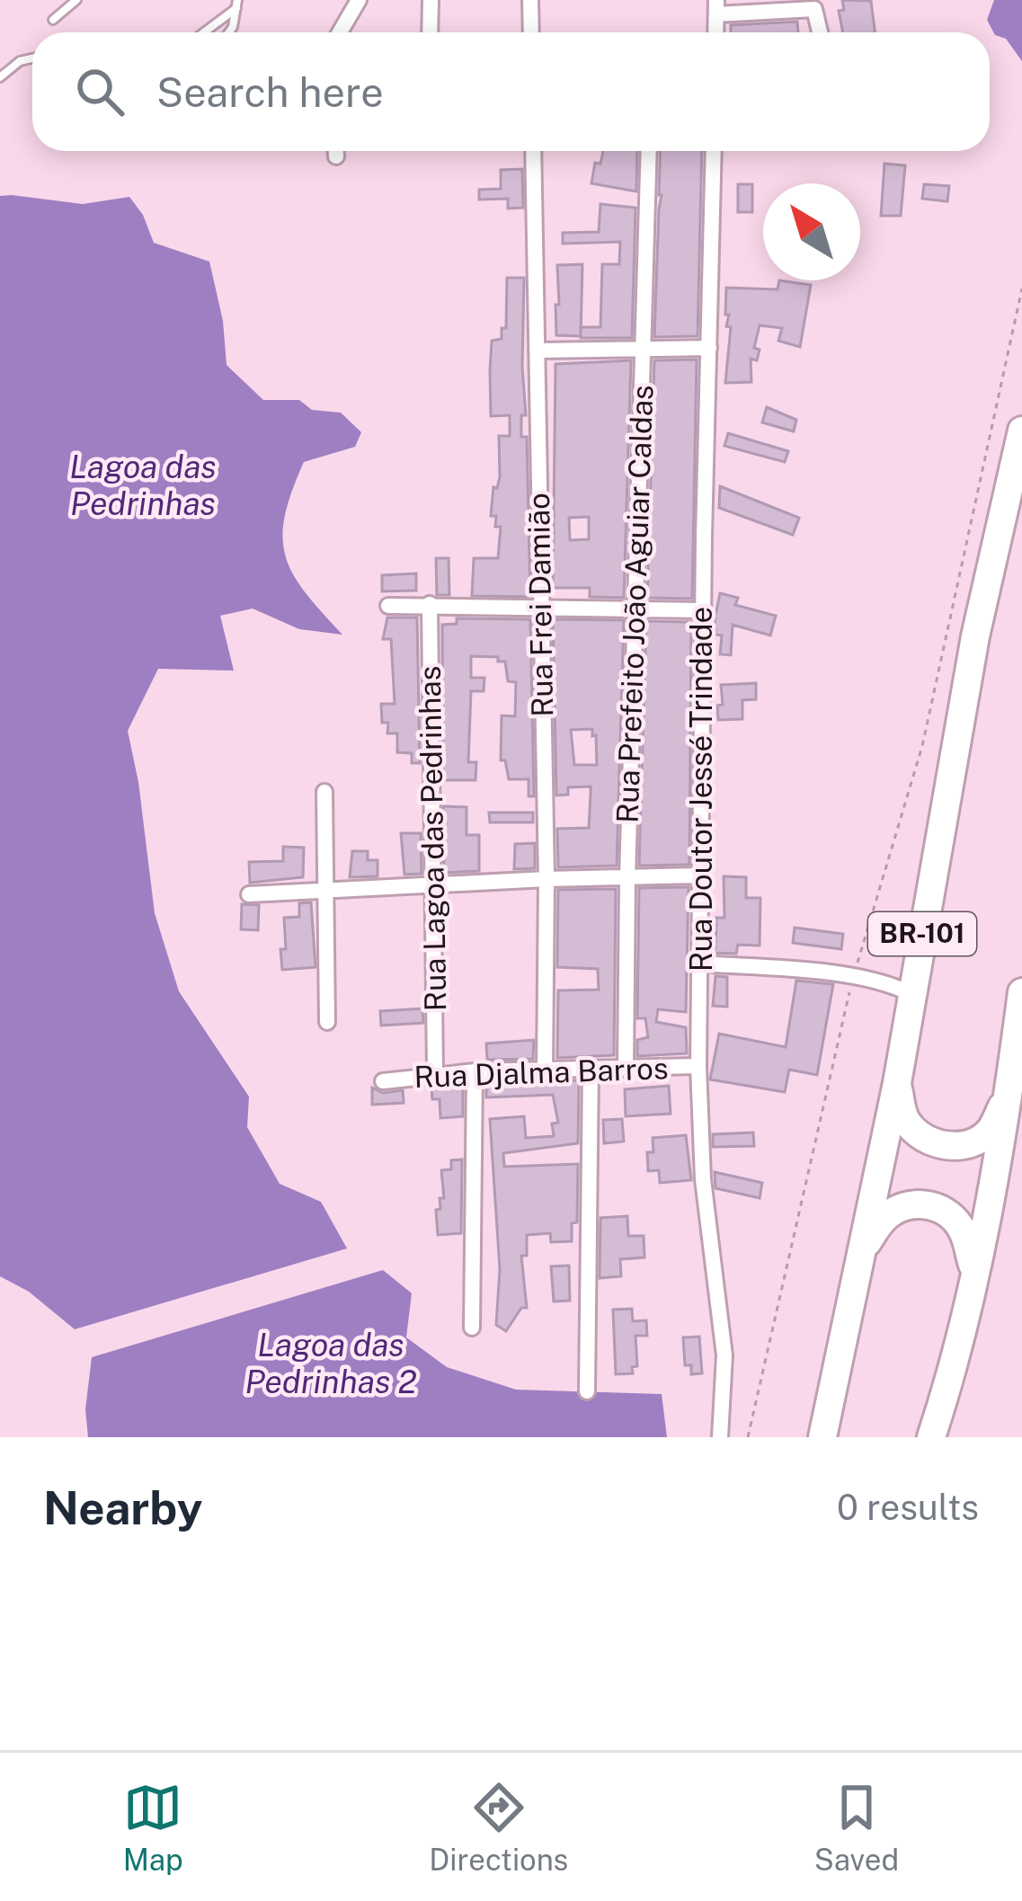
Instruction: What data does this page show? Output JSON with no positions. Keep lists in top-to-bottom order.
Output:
{
  "streets": {
    "highway": ["BR-101"],
    "street": [
      "Rua Prefeito João Aguiar Caldas",
      "Rua Frei Damião",
      "Rua Doutor Jessé Trindade",
      "Rua Lagoa das Pedrinhas",
      "Rua Djalma Barros"
    ]
  },
  "crossings": [
    ["Rua Prefeito João Aguiar Caldas", "Rua Djalma Barros"],
    ["Rua Frei Damião", "Rua Djalma Barros"],
    ["Rua Doutor Jessé Trindade", "Rua Djalma Barros"],
    ["Rua Lagoa das Pedrinhas", "Rua Djalma Barros"]
  ],
  "water": ["Lagoa das Pedrinhas", "Lagoa das Pedrinhas 2"],
  "north": "top left",
  "page": {
    "search": "Search here",
    "heading": ["Nearby", "0 results"],
    "nav": ["Map", "Directions", "Saved"]
  }
}
